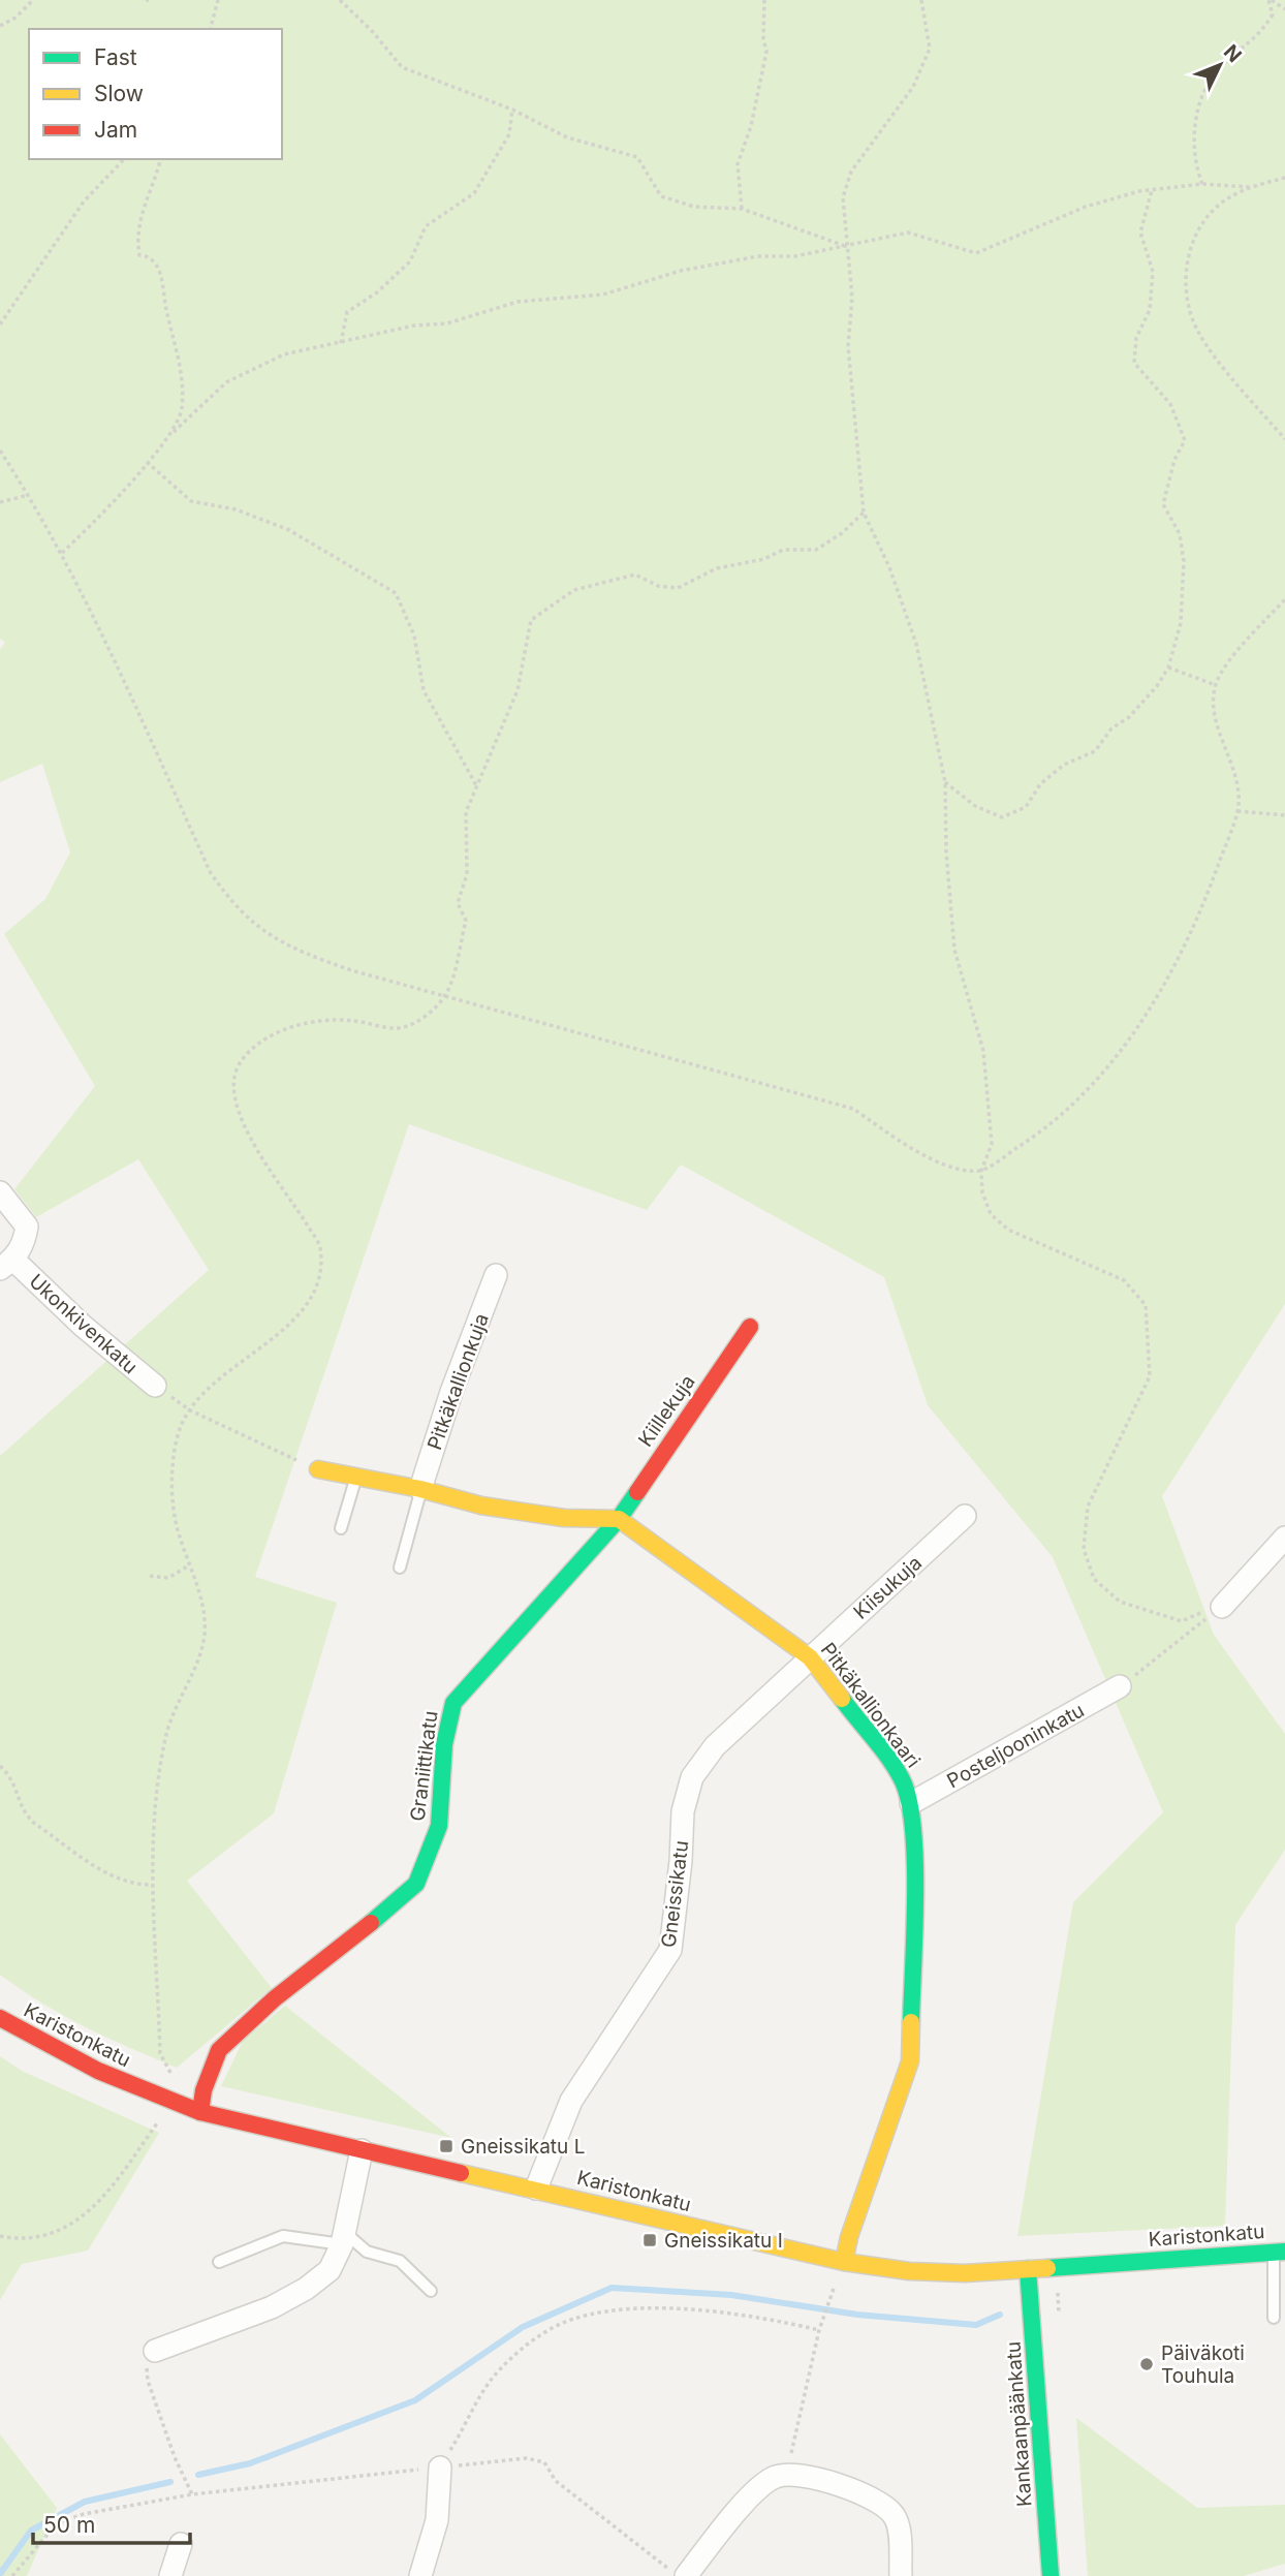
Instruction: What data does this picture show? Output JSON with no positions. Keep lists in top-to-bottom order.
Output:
{
  "streets": {
    "street": [
      "Ukonkivenkatu",
      "Pitkäkallionkuja",
      "Kiillekuja",
      "Kiisukuja",
      "Pitkäkallionkaari",
      "Posteljooninkatu",
      "Graniittikatu",
      "Gneissikatu",
      "Karistonkatu",
      "Kankaanpäänkatu"
    ]
  },
  "crossings": [
    ["Kiillekuja", "Pitkäkallionkaari"],
    ["Kiillekuja", "Graniittikatu"],
    ["Kiisukuja", "Pitkäkallionkaari"],
    ["Kiisukuja", "Gneissikatu"],
    ["Pitkäkallionkaari", "Posteljooninkatu"],
    ["Pitkäkallionkaari", "Graniittikatu"],
    ["Pitkäkallionkaari", "Gneissikatu"],
    ["Pitkäkallionkaari", "Karistonkatu"],
    ["Graniittikatu", "Karistonkatu"],
    ["Gneissikatu", "Karistonkatu"],
    ["Karistonkatu", "Kankaanpäänkatu"]
  ],
  "places": {
    "transit": ["Gneissikatu L", "Gneissikatu I"],
    "other": ["Päiväkoti Touhula"]
  },
  "legend": ["Fast", "Slow", "Jam"],
  "scale_bar": "50 m",
  "north": "top right"
}
